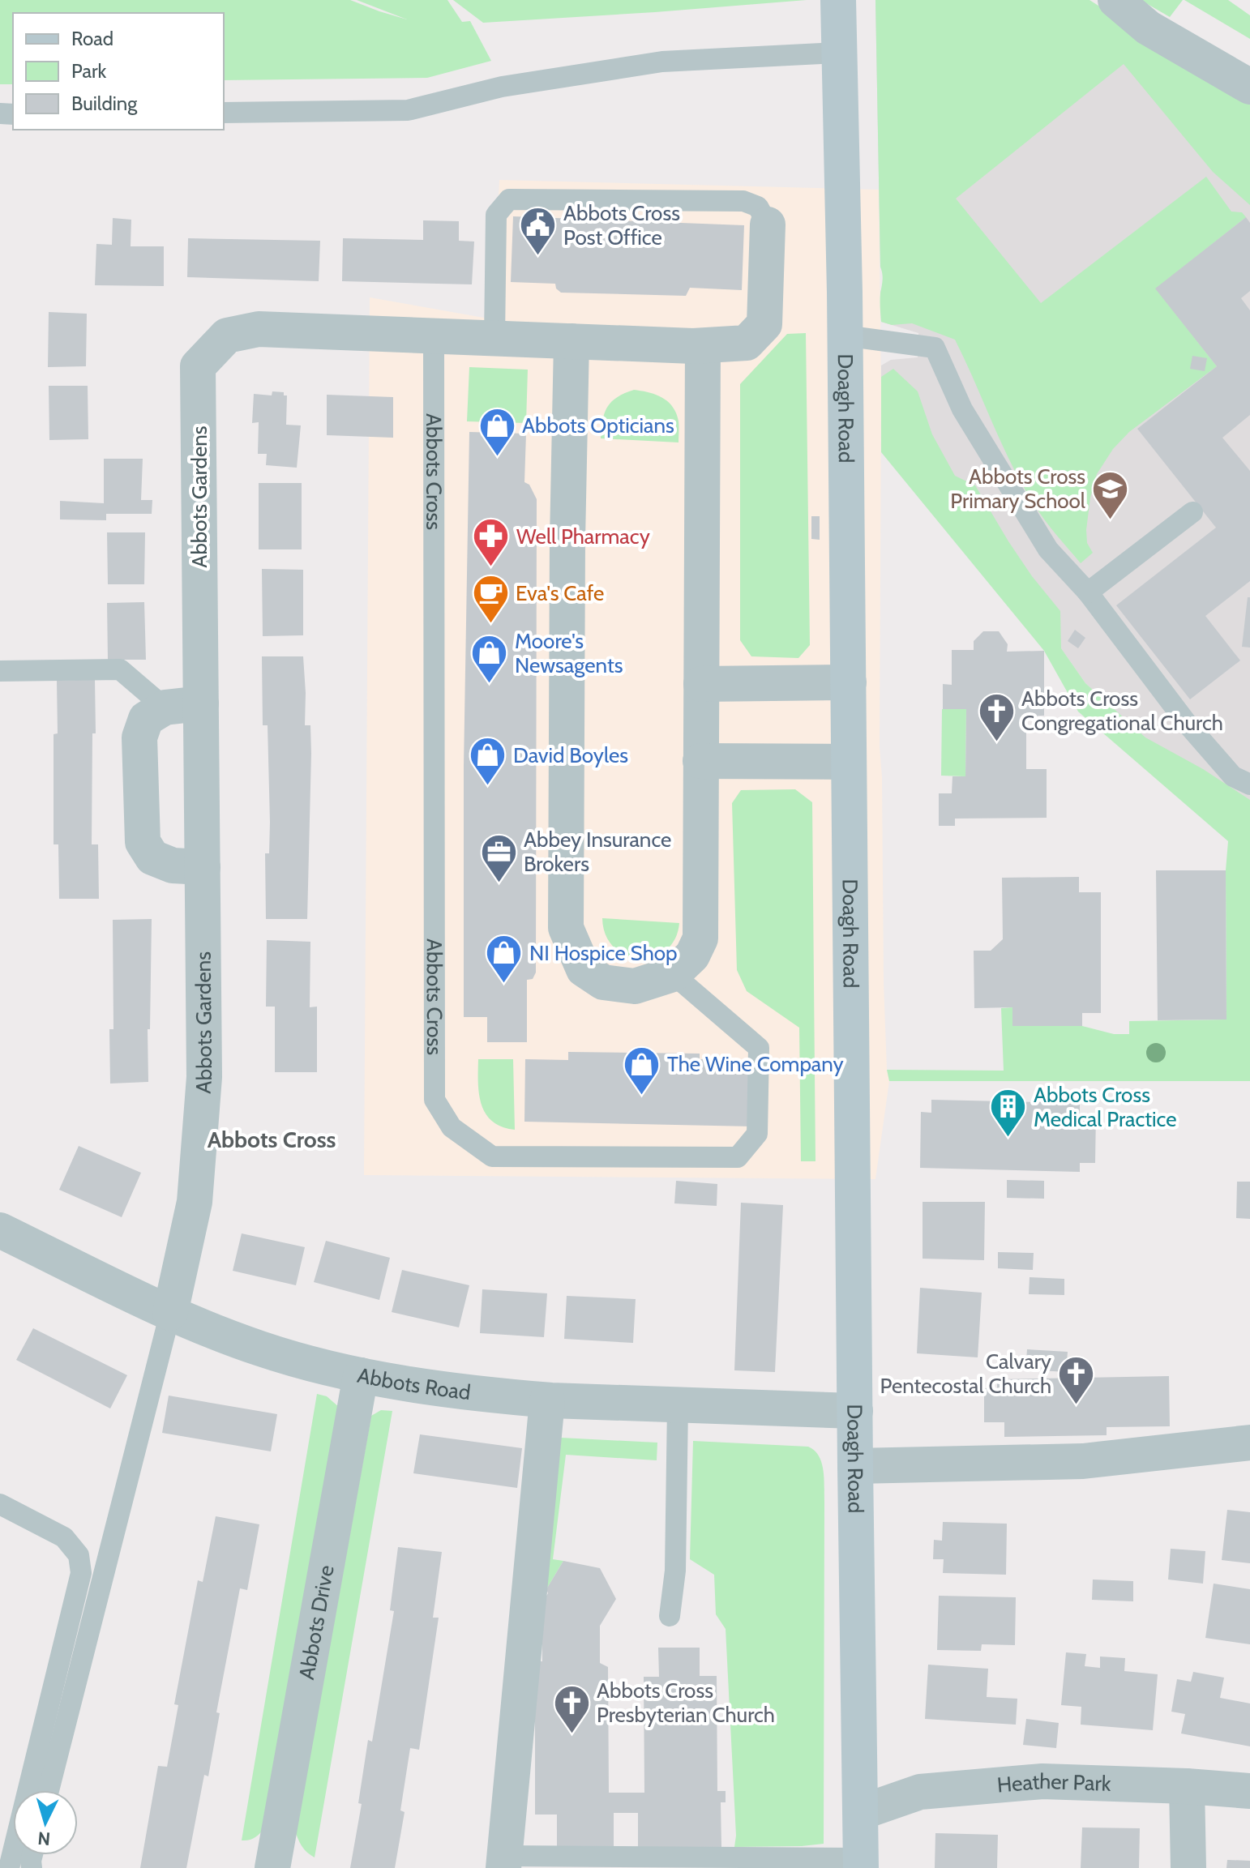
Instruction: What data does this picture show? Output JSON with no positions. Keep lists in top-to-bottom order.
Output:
{
  "streets": {
    "main road": ["Doagh Road"],
    "street": [
      "Abbots Gardens",
      "Abbots Road",
      "Abbots Drive",
      "Heather Park"
    ],
    "lane": ["Abbots Cross"]
  },
  "crossings": [
    ["Doagh Road", "Abbots Road"],
    ["Doagh Road", "Heather Park"],
    ["Abbots Cross", "Abbots Gardens"],
    ["Abbots Gardens", "Abbots Road"],
    ["Abbots Road", "Abbots Drive"]
  ],
  "districts": ["Abbots Cross"],
  "places": {
    "public building": ["Abbots Cross Post Office"],
    "shop": [
      "Abbots Opticians",
      "Moore's Newsagents",
      "David Boyles",
      "NI Hospice Shop",
      "The Wine Company"
    ],
    "school or university": ["Abbots Cross Primary School"],
    "pharmacy": ["Well Pharmacy"],
    "cafe": ["Eva's Cafe"],
    "church": ["Abbots Cross Congregational Church", "Calvary Pentecostal Church", "Abbots Cross Presbyterian Church"],
    "office": ["Abbey Insurance Brokers"],
    "building": ["Abbots Cross Medical Practice"]
  },
  "legend": ["Road", "Park", "Building"],
  "north": "bottom"
}
